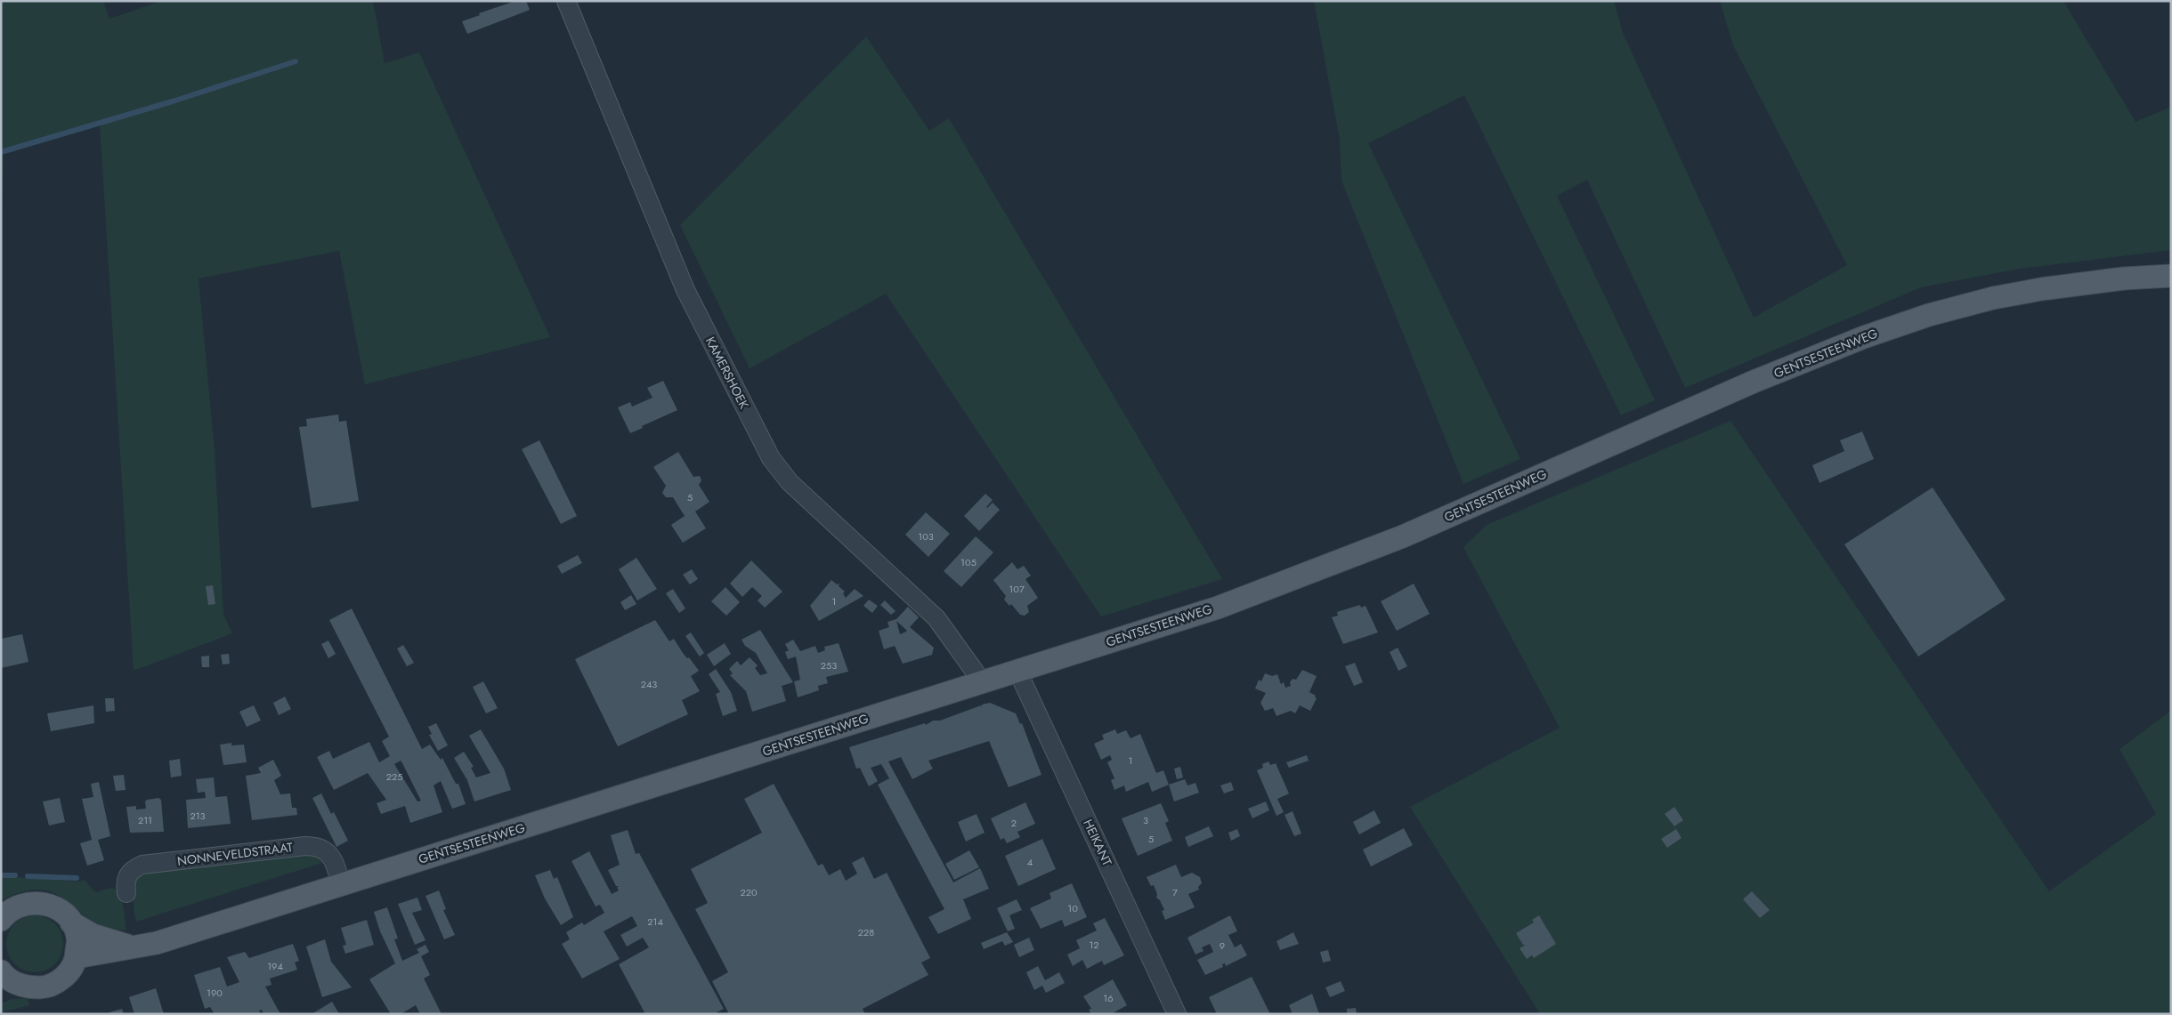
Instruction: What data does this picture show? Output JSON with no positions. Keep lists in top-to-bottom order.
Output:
{
  "streets": {
    "main road": ["GENTSESTEENWEG"],
    "street": ["KAMERSHOEK", "HEIKANT", "NONNEVELDSTRAAT"]
  },
  "crossings": [
    ["GENTSESTEENWEG", "KAMERSHOEK"],
    ["GENTSESTEENWEG", "HEIKANT"],
    ["GENTSESTEENWEG", "NONNEVELDSTRAAT"]
  ],
  "house_numbers": [
    "5",
    "103",
    "105",
    "107",
    "1",
    "253",
    "243",
    "1",
    "225",
    "213",
    "211",
    "3",
    "2",
    "5",
    "4",
    "220",
    "7",
    "10",
    "214",
    "228",
    "12",
    "9",
    "194",
    "190",
    "16"
  ]
}
